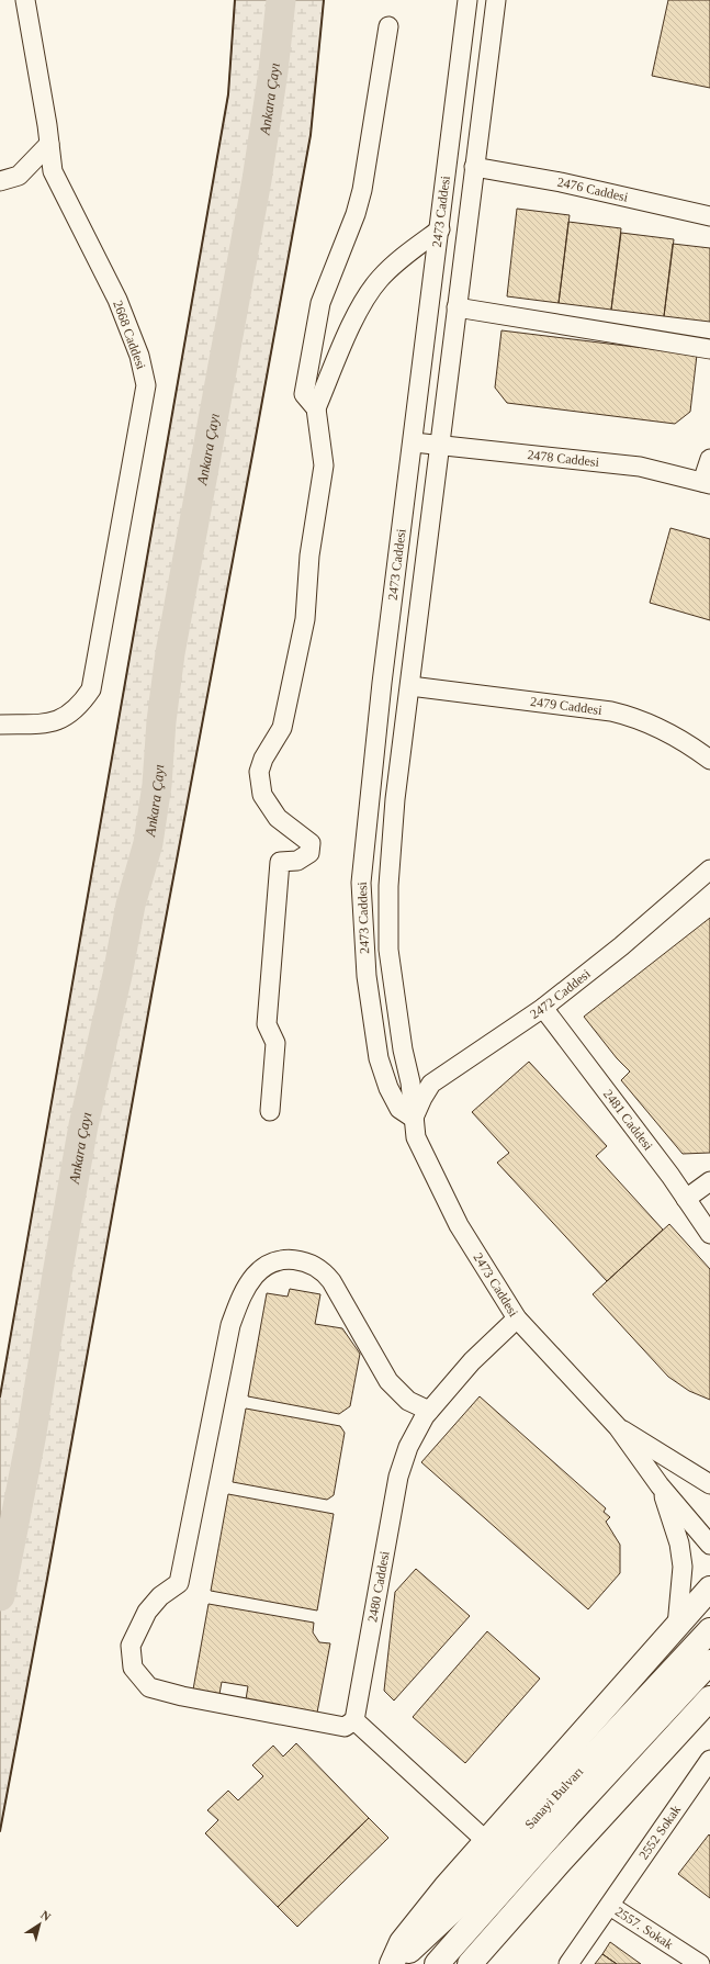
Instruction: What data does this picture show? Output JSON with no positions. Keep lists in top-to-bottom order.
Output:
{
  "streets": {
    "main road": ["Sanayi Bulvarı"],
    "street": [
      "2476 Caddesi",
      "2473 Caddesi",
      "2668 Caddesi",
      "2478 Caddesi",
      "2479 Caddesi",
      "2472 Caddesi",
      "2481 Caddesi",
      "2480 Caddesi",
      "2552 Sokak",
      "2557. Sokak"
    ]
  },
  "crossings": [
    ["2476 Caddesi", "2473 Caddesi"],
    ["2473 Caddesi", "2478 Caddesi"],
    ["2473 Caddesi", "2479 Caddesi"],
    ["2473 Caddesi", "2472 Caddesi"],
    ["2473 Caddesi", "2480 Caddesi"],
    ["2472 Caddesi", "2481 Caddesi"],
    ["2552 Sokak", "2557. Sokak"]
  ],
  "water": ["Ankara Çayı"],
  "north": "top right"
}
